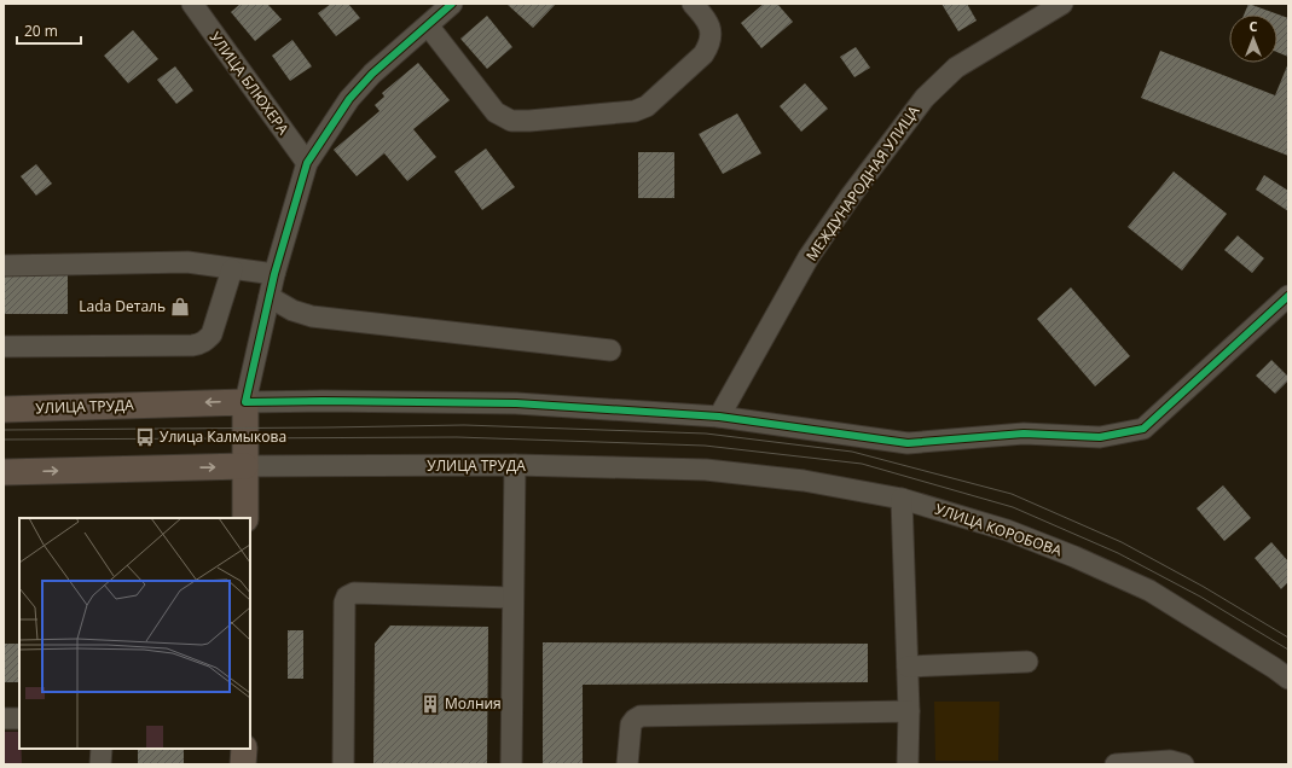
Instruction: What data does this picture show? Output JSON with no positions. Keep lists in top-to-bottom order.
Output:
{
  "streets": {
    "main road": ["УЛИЦА ТРУДА"],
    "street": ["УЛИЦА БЛЮХЕРА", "МЕЖДУНАРОДНАЯ УЛИЦА", "УЛИЦА КОРОБОВА"]
  },
  "crossings": [
    ["УЛИЦА ТРУДА", "УЛИЦА КОРОБОВА"]
  ],
  "places": {
    "shop": ["Lada Dеталь"],
    "bus stop": ["Улица Калмыкова"],
    "building": ["Молния"]
  },
  "scale_bar": "20 m",
  "north": "top"
}
